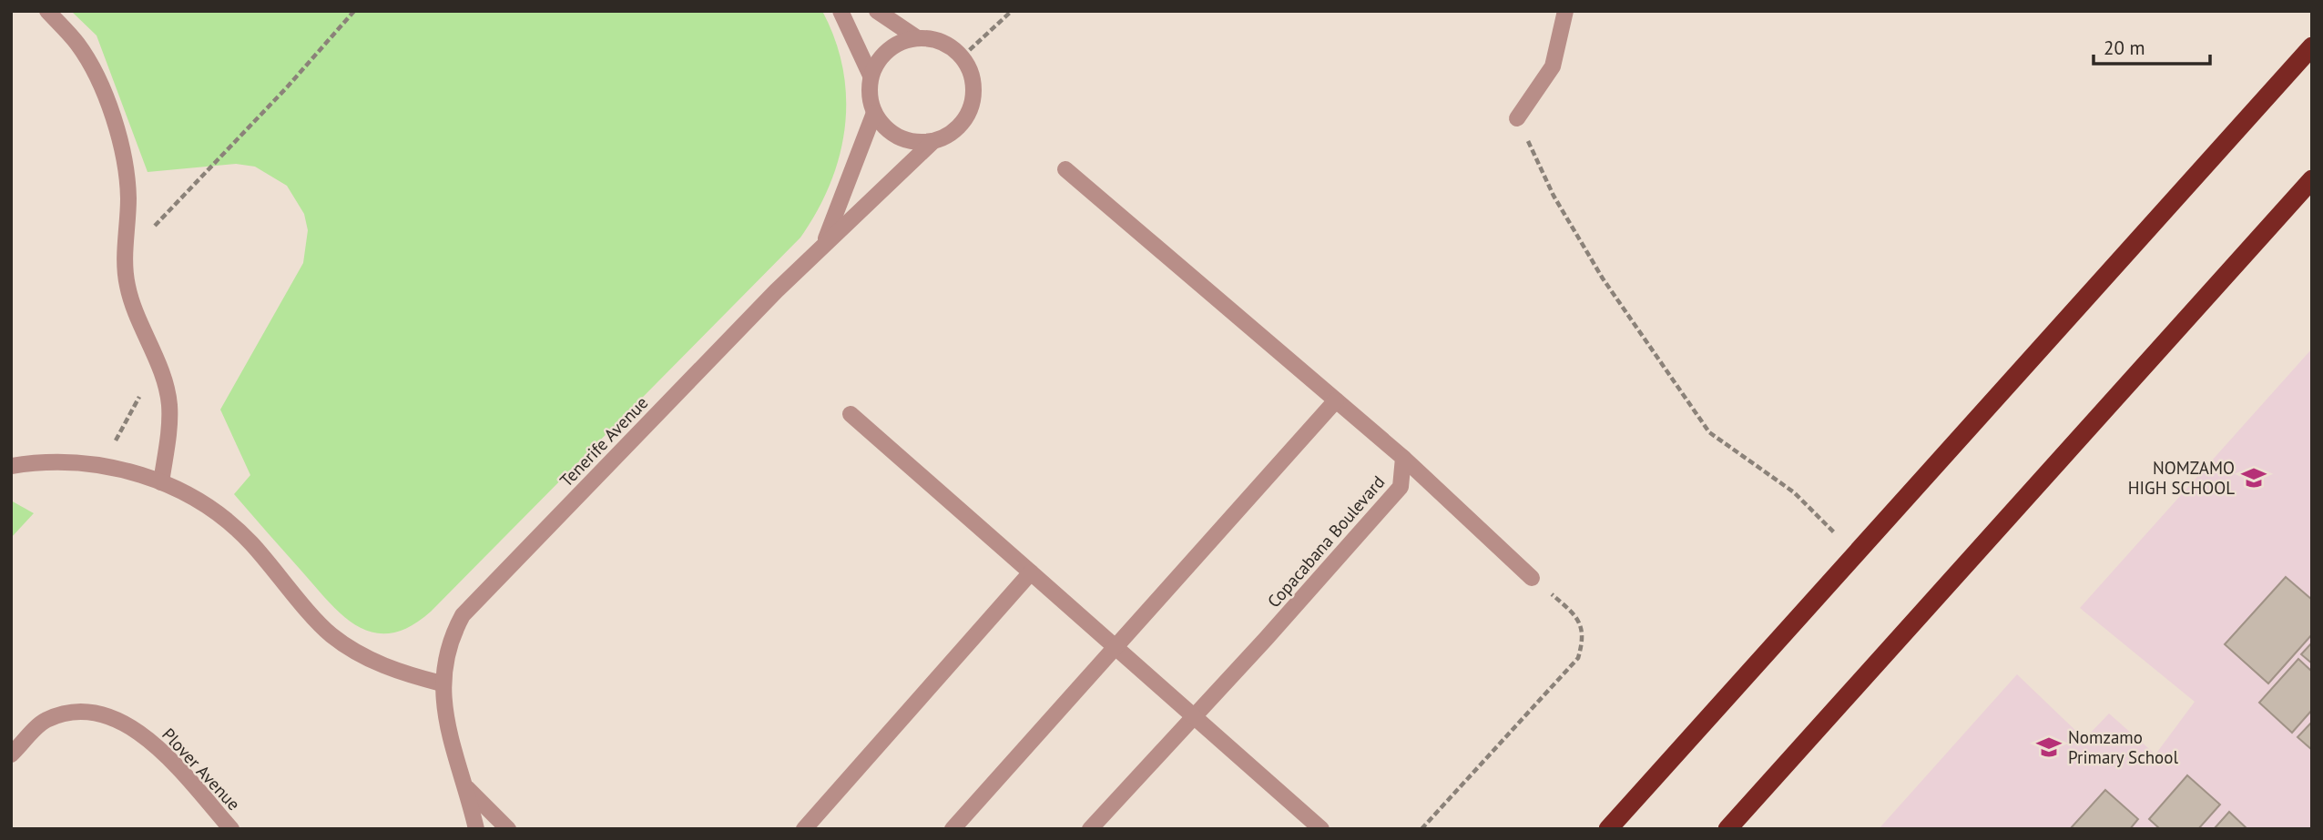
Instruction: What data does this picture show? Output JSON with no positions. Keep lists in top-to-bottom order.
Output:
{
  "streets": {
    "street": ["Tenerife Avenue", "Copacabana Boulevard", "Plover Avenue"]
  },
  "places": {
    "school or university": ["NOMZAMO HIGH SCHOOL", "Nomzamo Primary School"]
  },
  "scale_bar": "20 m"
}
